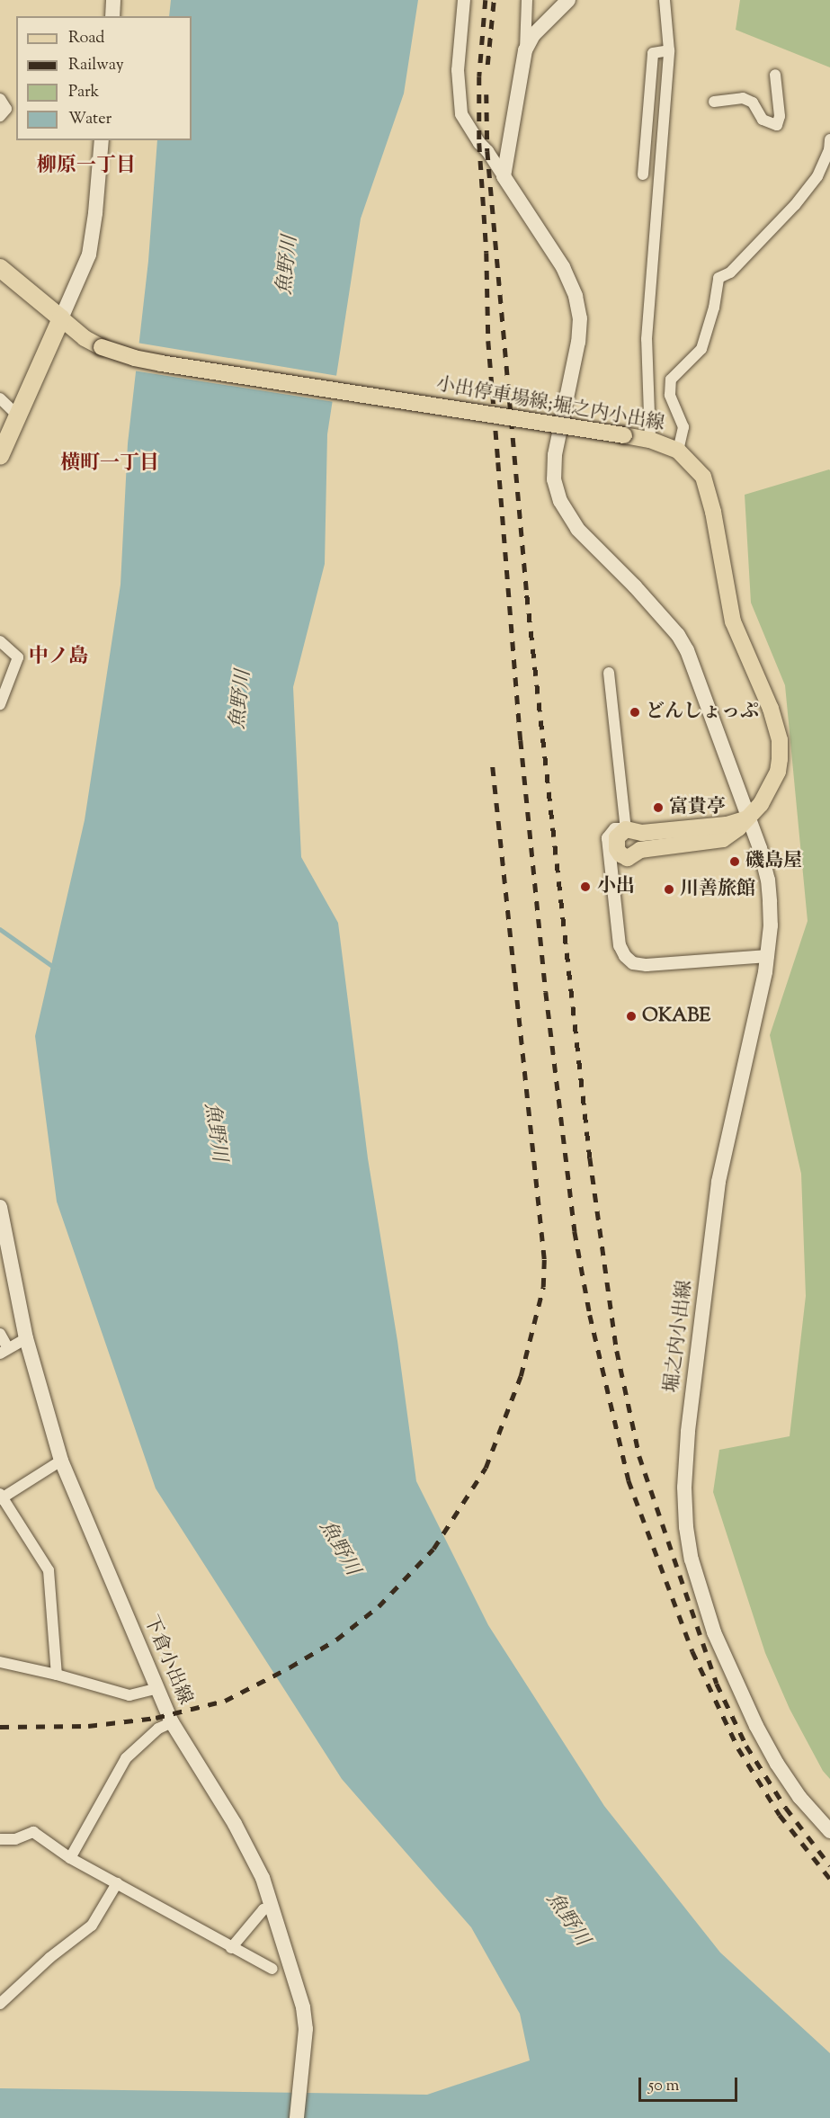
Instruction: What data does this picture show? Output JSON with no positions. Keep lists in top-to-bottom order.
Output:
{
  "streets": {
    "main road": ["小出停車場線;堀之内小出線", "堀之内小出線", "下倉小出線"]
  },
  "crossings": [
    ["小出停車場線;堀之内小出線", "堀之内小出線"]
  ],
  "districts": ["柳原一丁目", "横町一丁目", "中ノ島"],
  "water": ["魚野川"],
  "places": [
    "どんしょっぷ",
    "富貴亭",
    "磯島屋",
    "小出",
    "川善旅館",
    "OKABE"
  ],
  "legend": [
    "Road",
    "Railway",
    "Park",
    "Water"
  ],
  "scale_bar": "50 m"
}
